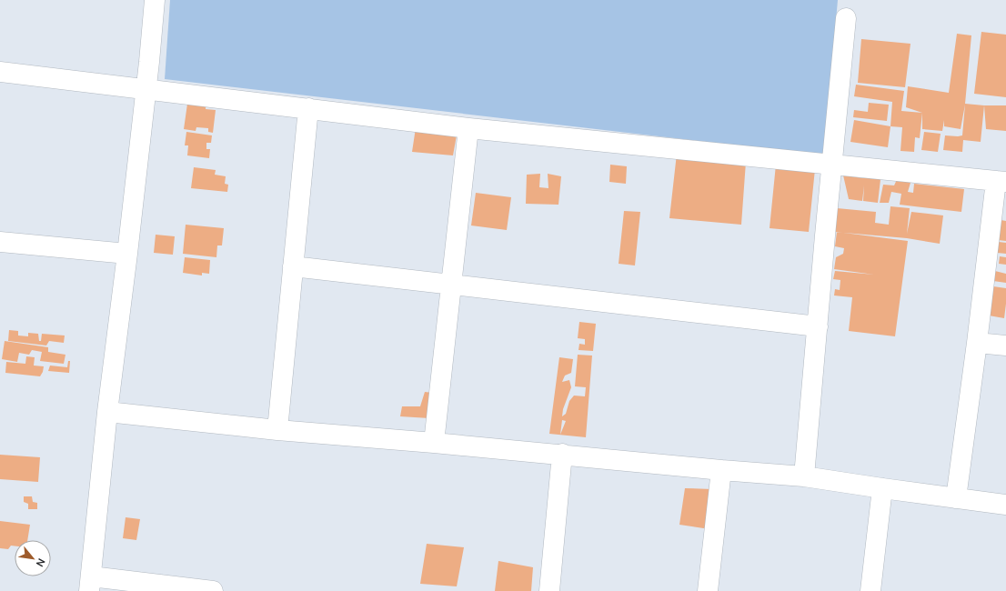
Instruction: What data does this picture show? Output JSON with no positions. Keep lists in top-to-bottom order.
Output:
{
  "north": "bottom right"
}
